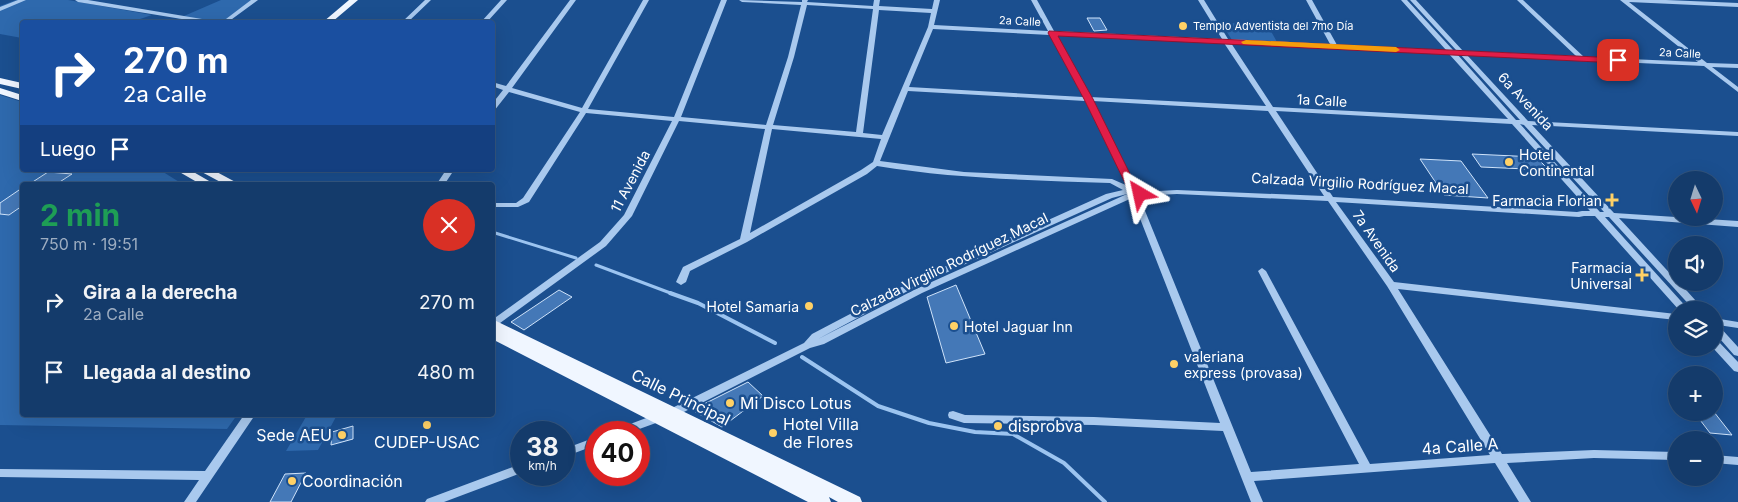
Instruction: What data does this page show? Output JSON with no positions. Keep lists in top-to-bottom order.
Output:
{
  "streets": {
    "main road": ["Calle Principal"],
    "street": [
      "2a Calle",
      "1a Calle",
      "6a Avenida",
      "11 Avenida",
      "Calzada Virgilio Rodríguez Macal",
      "7a Avenida",
      "4a Calle A"
    ]
  },
  "crossings": [
    ["2a Calle", "6a Avenida"],
    ["2a Calle", "7a Avenida"],
    ["1a Calle", "6a Avenida"],
    ["1a Calle", "7a Avenida"],
    ["6a Avenida", "Calzada Virgilio Rodríguez Macal"],
    ["Calzada Virgilio Rodríguez Macal", "7a Avenida"],
    ["Calzada Virgilio Rodríguez Macal", "Calle Principal"],
    ["7a Avenida", "4a Calle A"]
  ],
  "places": {
    "other": [
      "Templo Adventista del 7mo Día",
      "Hotel Continental",
      "Hotel Samaria",
      "Hotel Jaguar Inn",
      "valeriana express (provasa)",
      "Mi Disco Lotus",
      "CUDEP-USAC",
      "disprobva",
      "Hotel Villa de Flores",
      "Sede AEU",
      "Coordinación"
    ],
    "health": ["Farmacia Florian", "Farmacia Universal"]
  },
  "north": "bottom",
  "page": {
    "turn": ["270 m", "2a Calle"],
    "then": "Luego",
    "map_buttons": ["+", "−"],
    "heading": ["2 min", "750 m · 19:51"],
    "list": [
      {
        "name": "Gira a la derecha",
        "note": "2a Calle",
        "value": "270 m"
      },
      {
        "name": "Llegada al destino",
        "value": "480 m"
      }
    ],
    "speed": "38 km/h",
    "limit": "40"
  }
}
